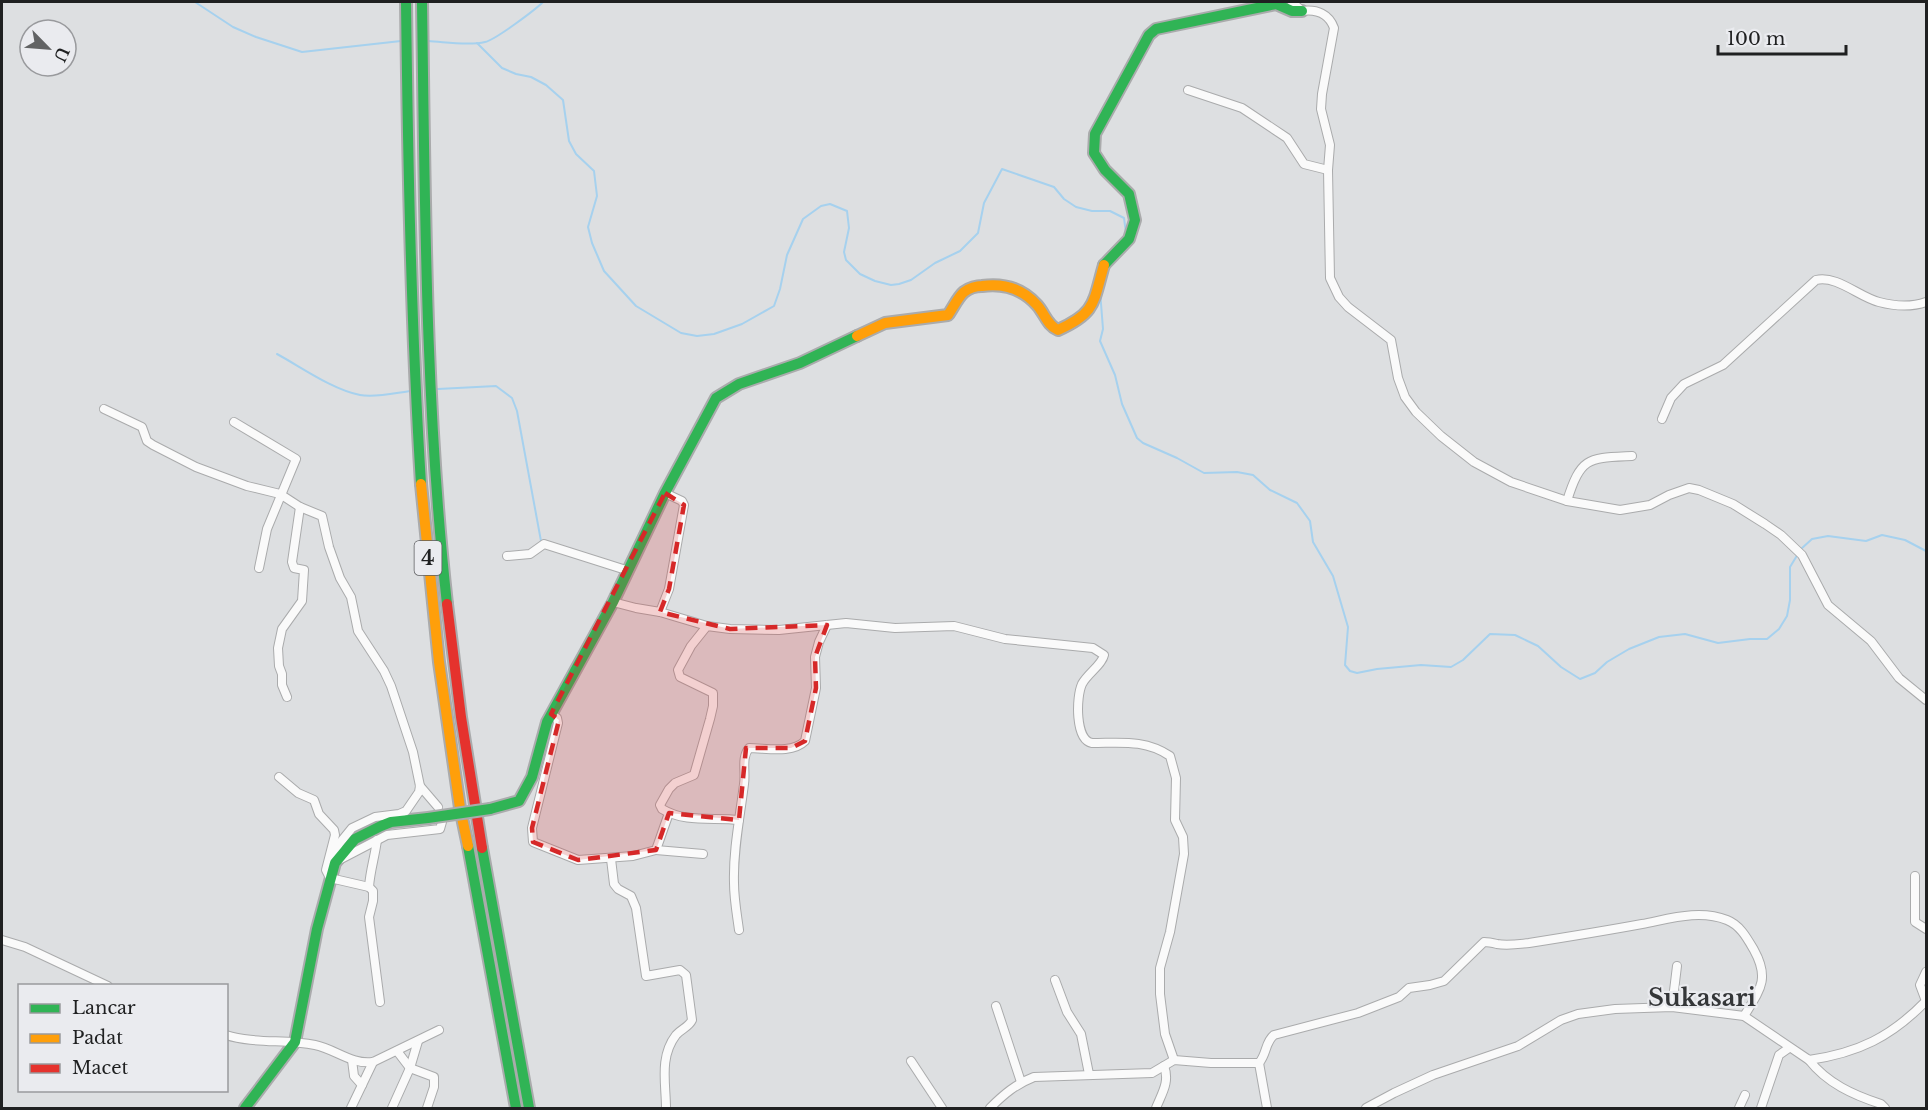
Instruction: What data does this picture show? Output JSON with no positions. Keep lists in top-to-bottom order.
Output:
{
  "streets": {
    "main road": ["4"]
  },
  "districts": ["Sukasari"],
  "legend": ["Lancar", "Padat", "Macet"],
  "scale_bar": "100 m",
  "north": "bottom right"
}
